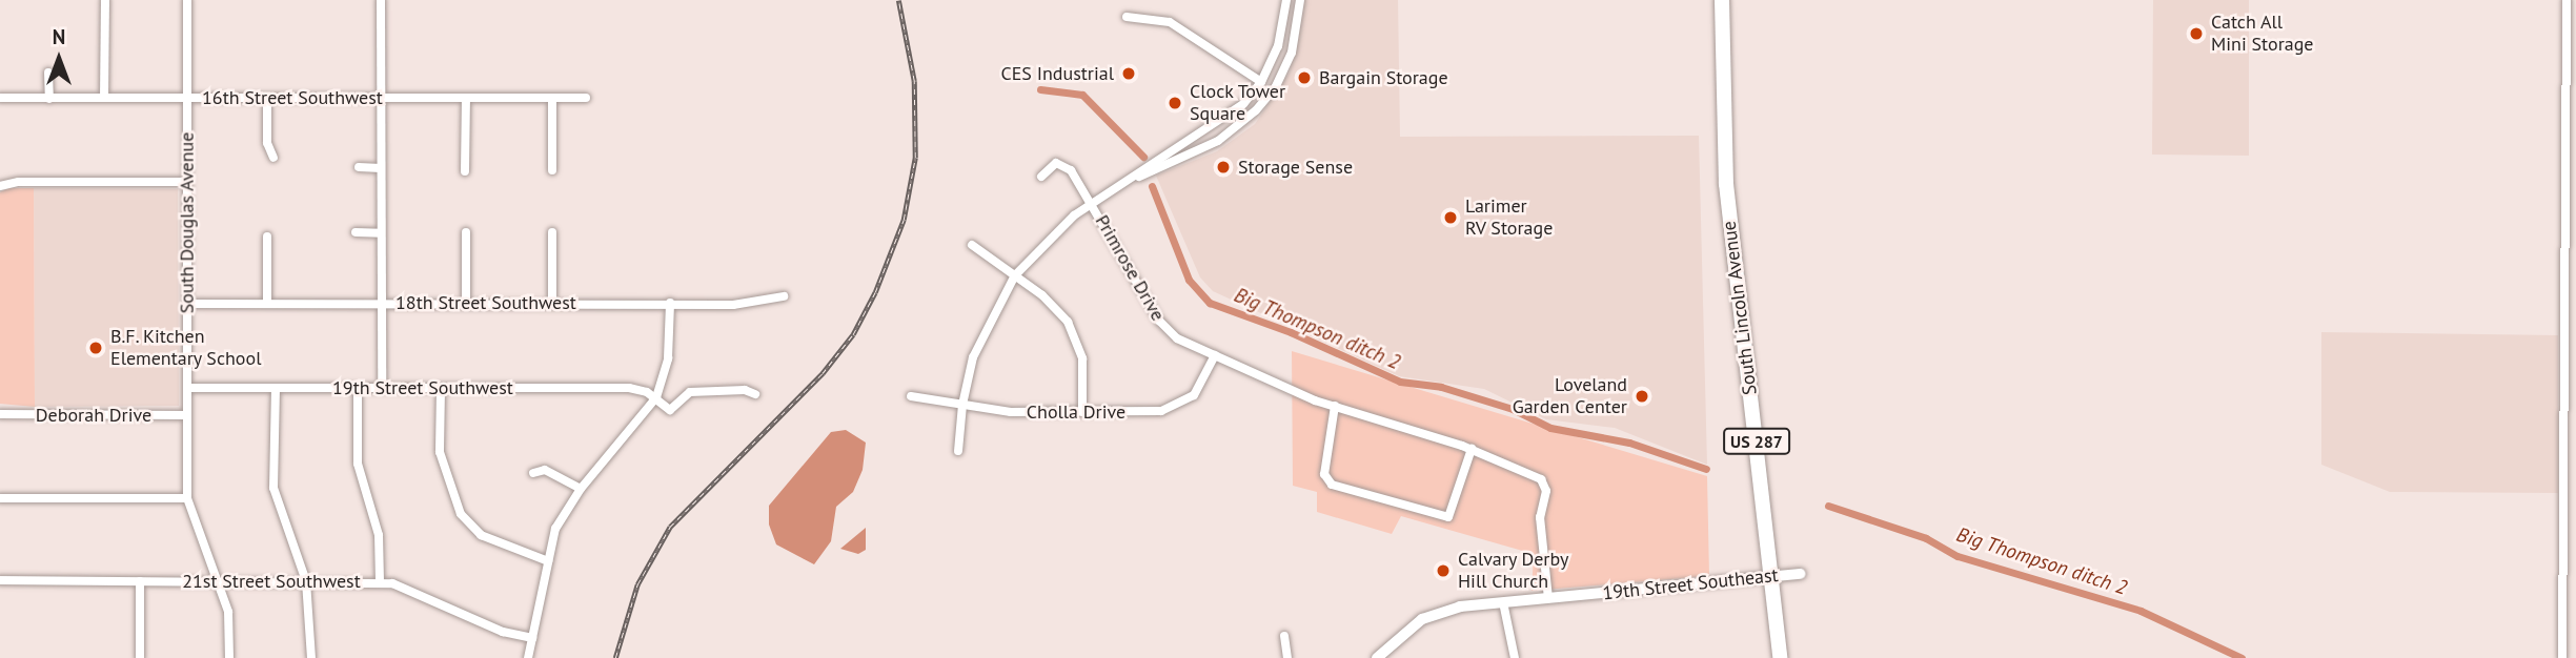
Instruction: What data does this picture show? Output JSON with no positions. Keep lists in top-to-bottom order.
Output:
{
  "streets": {
    "highway": ["South Lincoln Avenue", "US 287"],
    "street": [
      "16th Street Southwest",
      "South Douglas Avenue",
      "Primrose Drive",
      "18th Street Southwest",
      "19th Street Southwest",
      "Cholla Drive",
      "Deborah Drive",
      "21st Street Southwest",
      "19th Street Southeast"
    ]
  },
  "crossings": [
    ["16th Street Southwest", "South Douglas Avenue"],
    ["South Douglas Avenue", "18th Street Southwest"],
    ["South Douglas Avenue", "19th Street Southwest"],
    ["South Douglas Avenue", "Deborah Drive"],
    ["South Douglas Avenue", "21st Street Southwest"],
    ["Primrose Drive", "Cholla Drive"],
    ["Primrose Drive", "19th Street Southeast"],
    ["South Lincoln Avenue", "19th Street Southeast"]
  ],
  "water": ["Big Thompson ditch 2"],
  "places": [
    "Catch All Mini Storage",
    "CES Industrial",
    "Bargain Storage",
    "Clock Tower Square",
    "Storage Sense",
    "Larimer RV Storage",
    "B.F. Kitchen Elementary School",
    "Loveland Garden Center",
    "Calvary Derby Hill Church"
  ],
  "north": "top"
}
